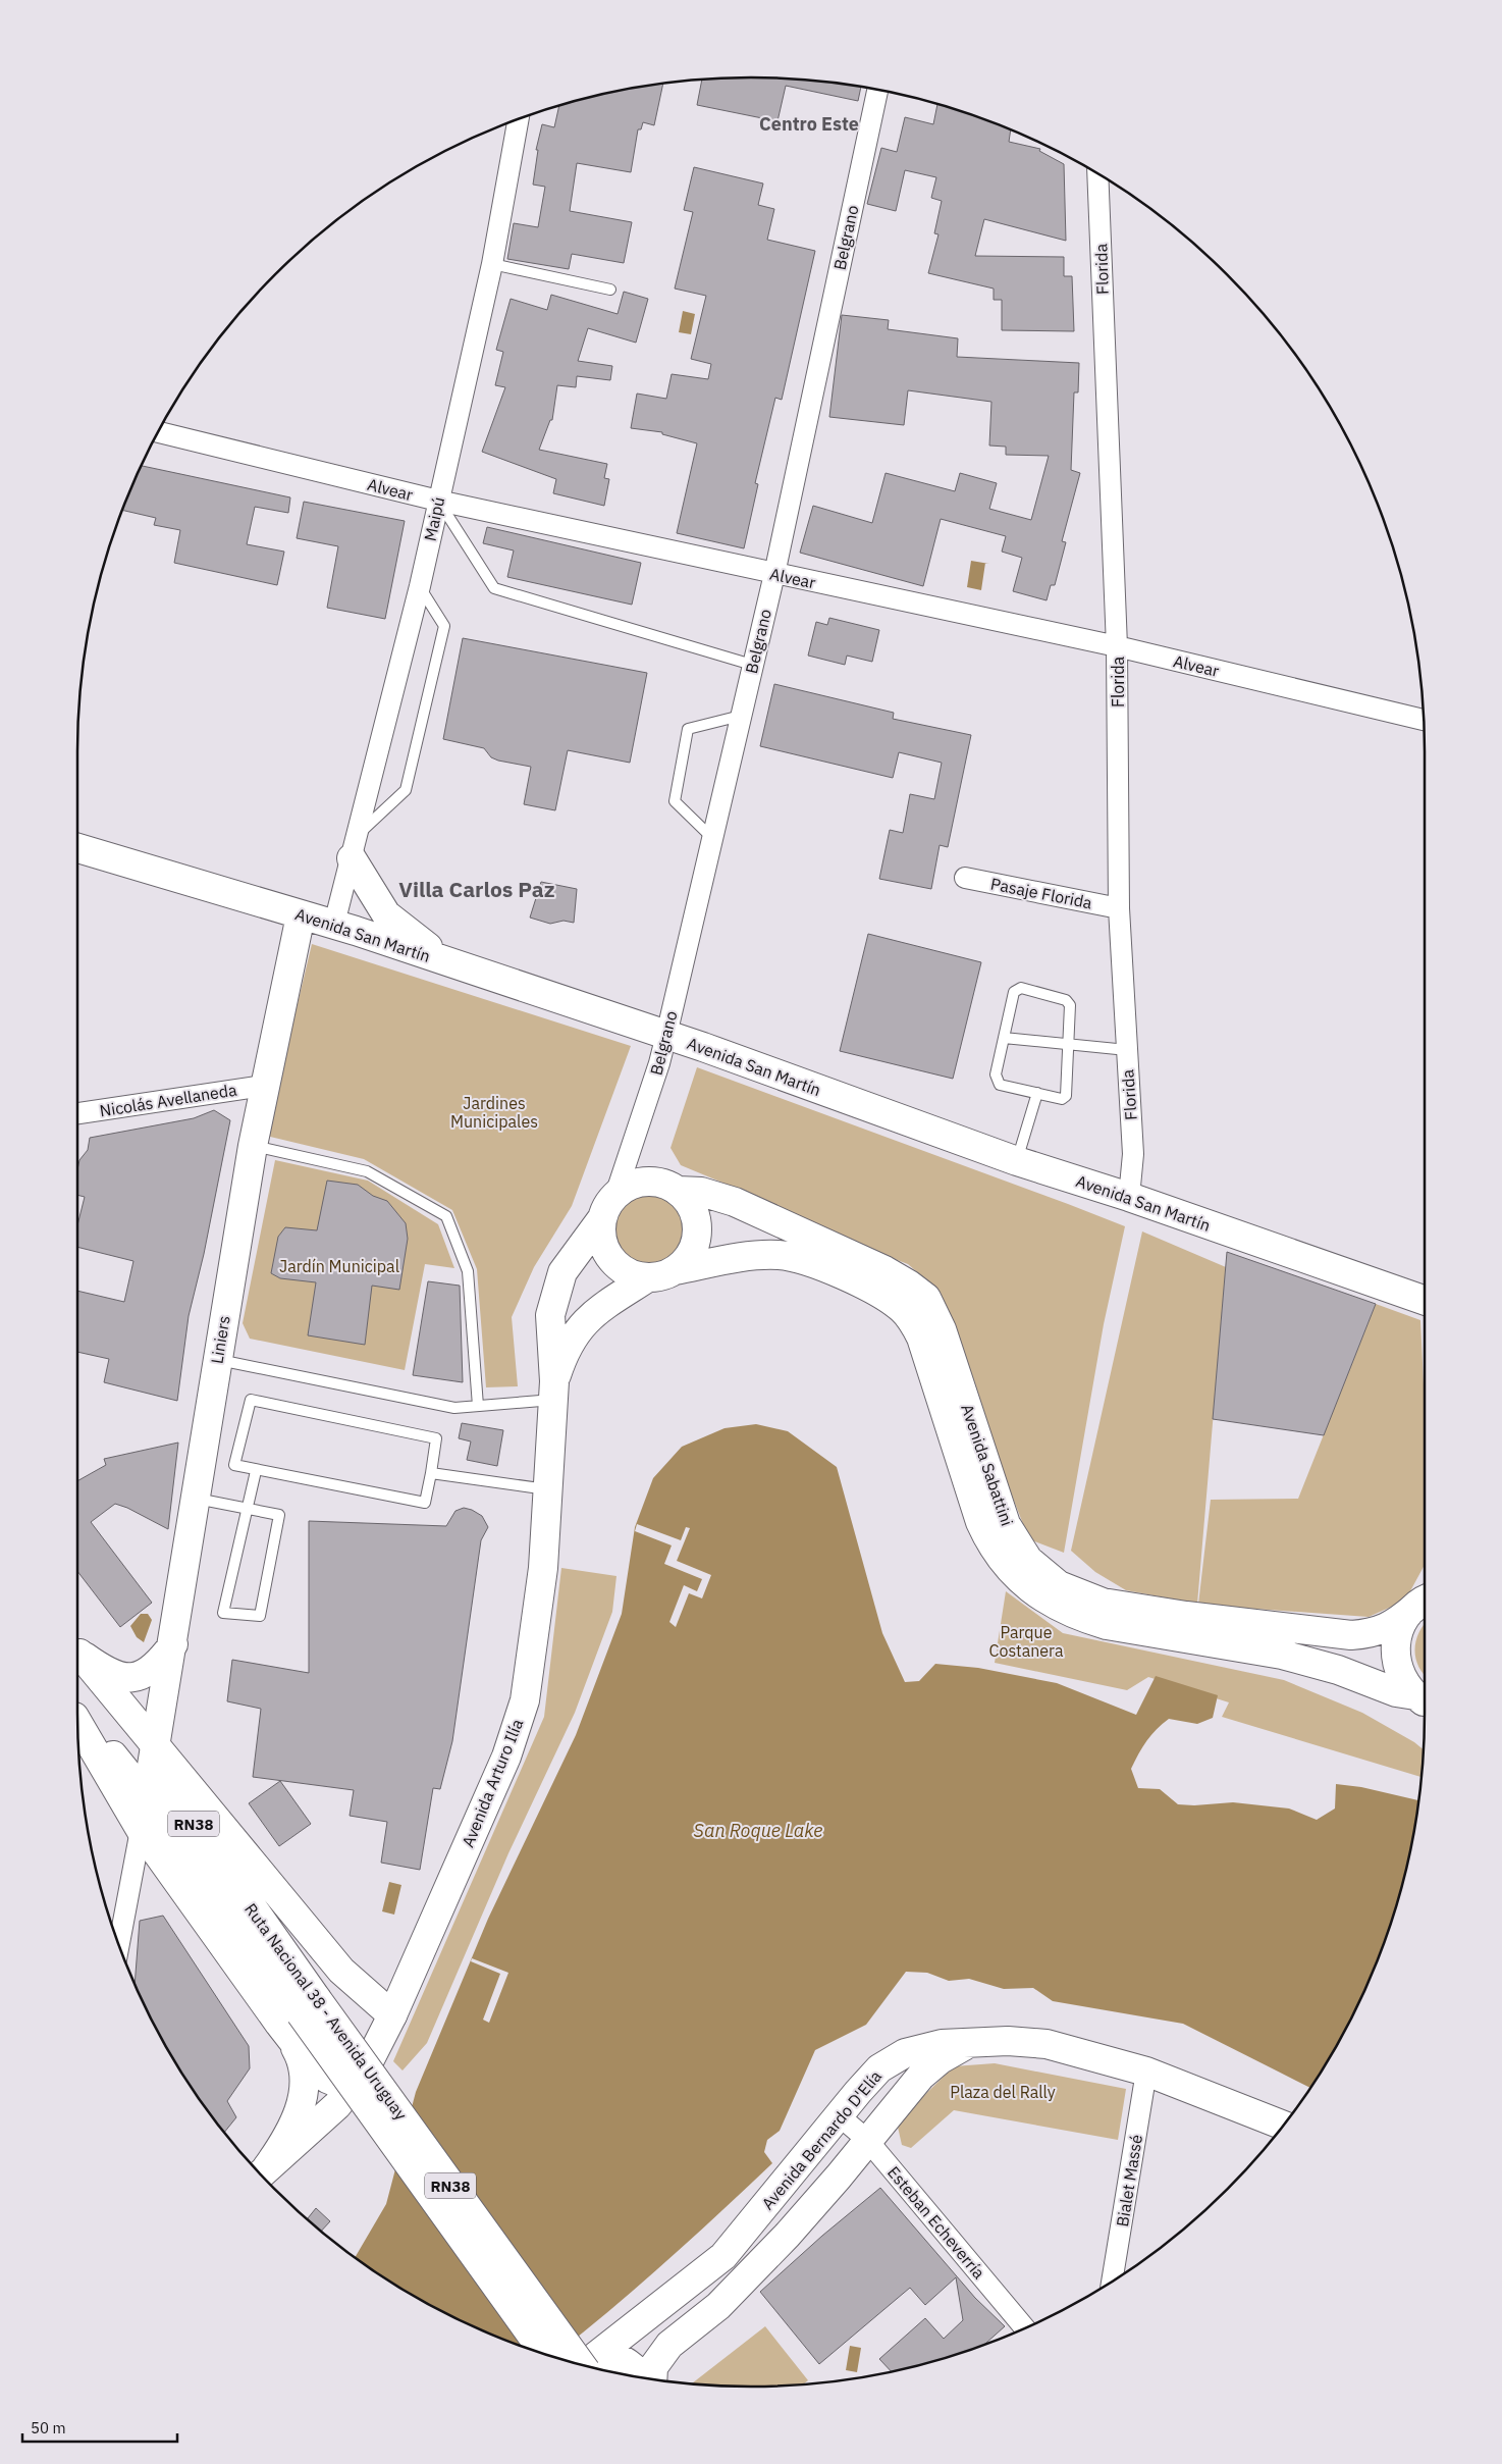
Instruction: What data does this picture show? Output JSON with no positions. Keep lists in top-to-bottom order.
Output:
{
  "streets": {
    "main road": [
      "Avenida San Martín",
      "Liniers",
      "Avenida Sabattini",
      "Avenida Arturo Ilía",
      "RN38",
      "Ruta Nacional 38 - Avenida Uruguay",
      "Avenida Bernardo D'Elía"
    ],
    "street": [
      "Belgrano",
      "Florida",
      "Alvear",
      "Maipú",
      "Pasaje Florida",
      "Nicolás Avellaneda",
      "Bialet Massé",
      "Esteban Echeverría"
    ]
  },
  "crossings": [
    ["Belgrano", "Alvear"],
    ["Belgrano", "Avenida San Martín"],
    ["Belgrano", "Avenida Sabattini"],
    ["Florida", "Alvear"],
    ["Florida", "Pasaje Florida"],
    ["Florida", "Avenida San Martín"],
    ["Alvear", "Maipú"],
    ["Maipú", "Avenida San Martín"],
    ["Avenida San Martín", "Liniers"],
    ["Nicolás Avellaneda", "Liniers"],
    ["Liniers", "Ruta Nacional 38 - Avenida Uruguay"],
    ["Avenida Bernardo D'Elía", "Bialet Massé"],
    ["Avenida Bernardo D'Elía", "Esteban Echeverría"]
  ],
  "districts": ["Centro Este", "Villa Carlos Paz"],
  "water": ["San Roque Lake"],
  "parks": [
    "Jardines Municipales",
    "Jardín Municipal",
    "Parque Costanera",
    "Plaza del Rally"
  ],
  "scale_bar": "50 m"
}
